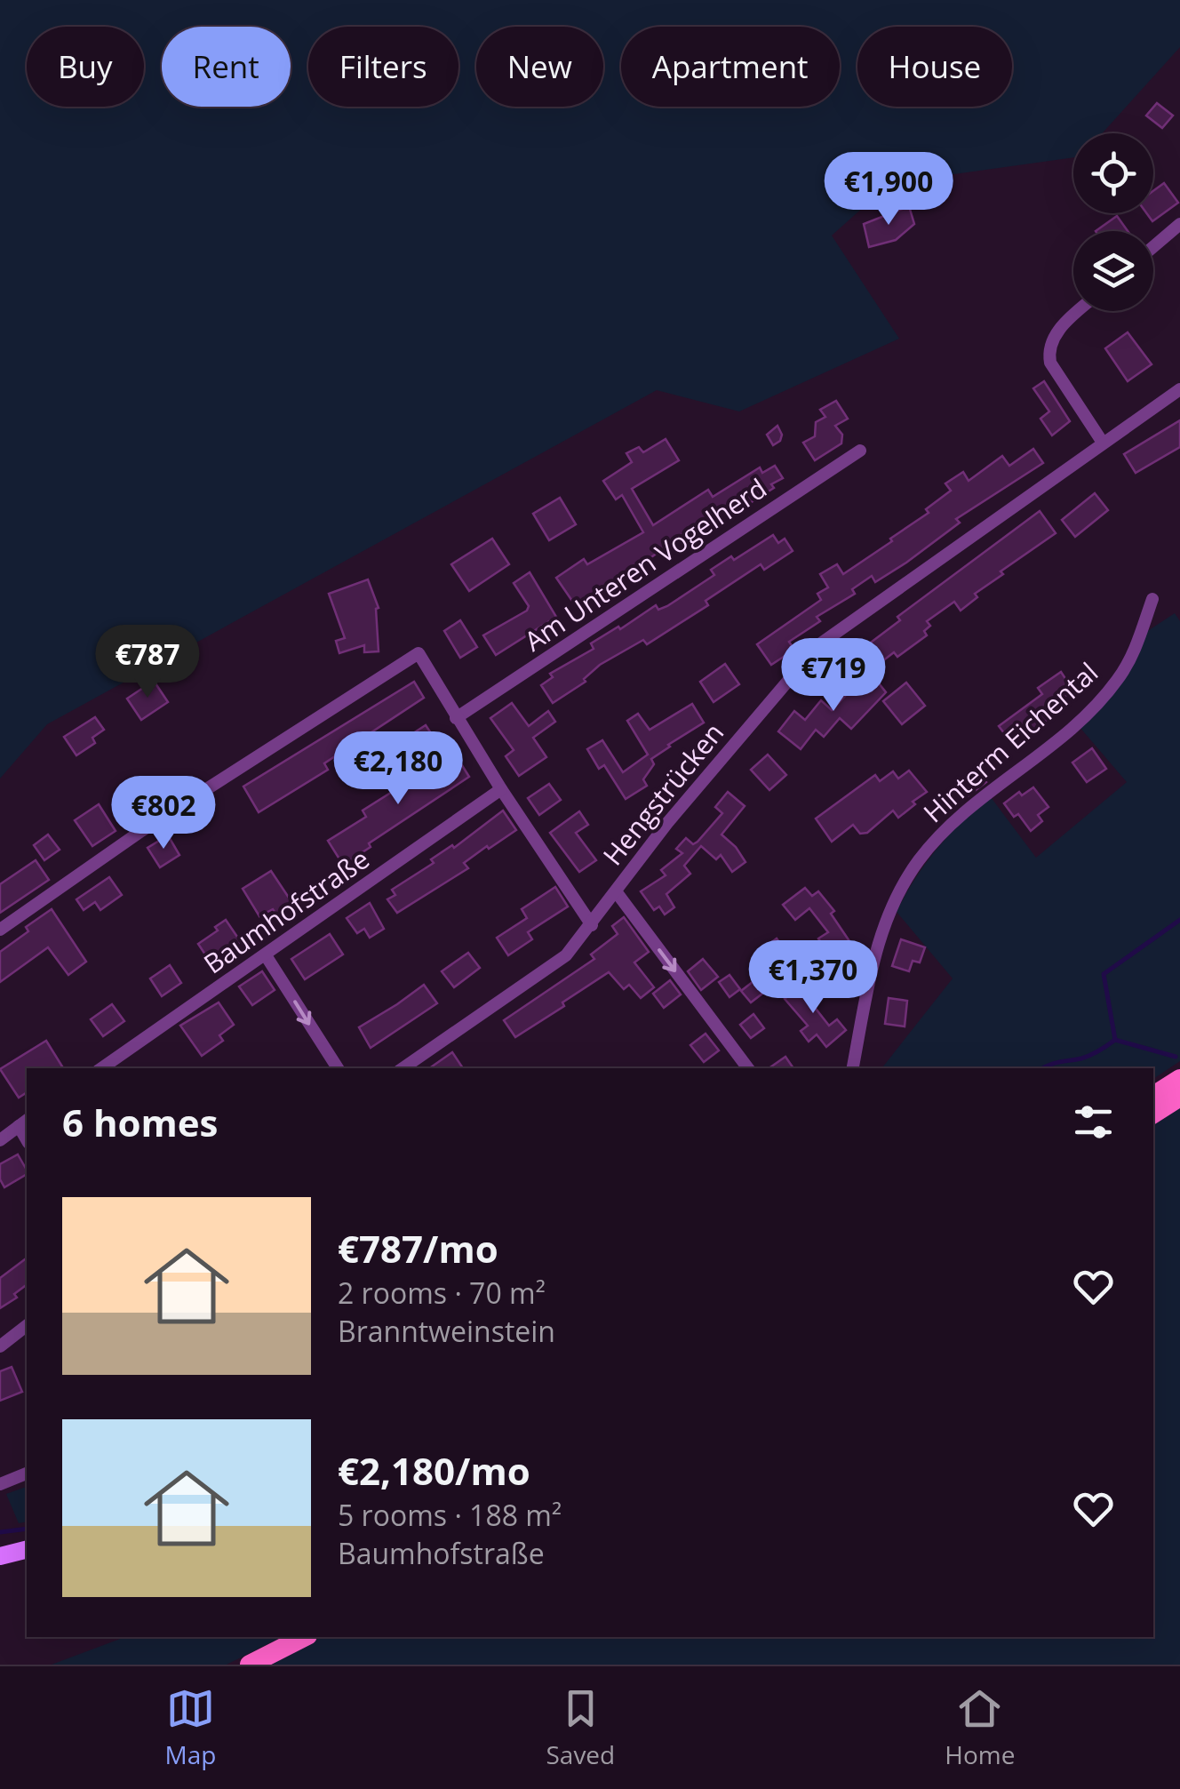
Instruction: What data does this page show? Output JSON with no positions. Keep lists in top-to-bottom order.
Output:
{
  "streets": {
    "street": [
      "Am Unteren Vogelherd",
      "Hinterm Eichental",
      "Hengstrücken",
      "Baumhofstraße"
    ]
  },
  "page": {
    "chip": [
      "Buy",
      "Rent",
      "Filters",
      "New",
      "Apartment",
      "House"
    ],
    "price": [
      "€1,900",
      "€787",
      "€719",
      "€2,180",
      "€802",
      "€1,370"
    ],
    "heading": "6 homes",
    "list": [
      {
        "name": "€787/mo",
        "note": "2 rooms · 70 m² · Branntweinstein"
      },
      {
        "name": "€2,180/mo",
        "note": "5 rooms · 188 m² · Baumhofstraße"
      }
    ],
    "tabs": ["Map", "Saved", "Home"]
  }
}
